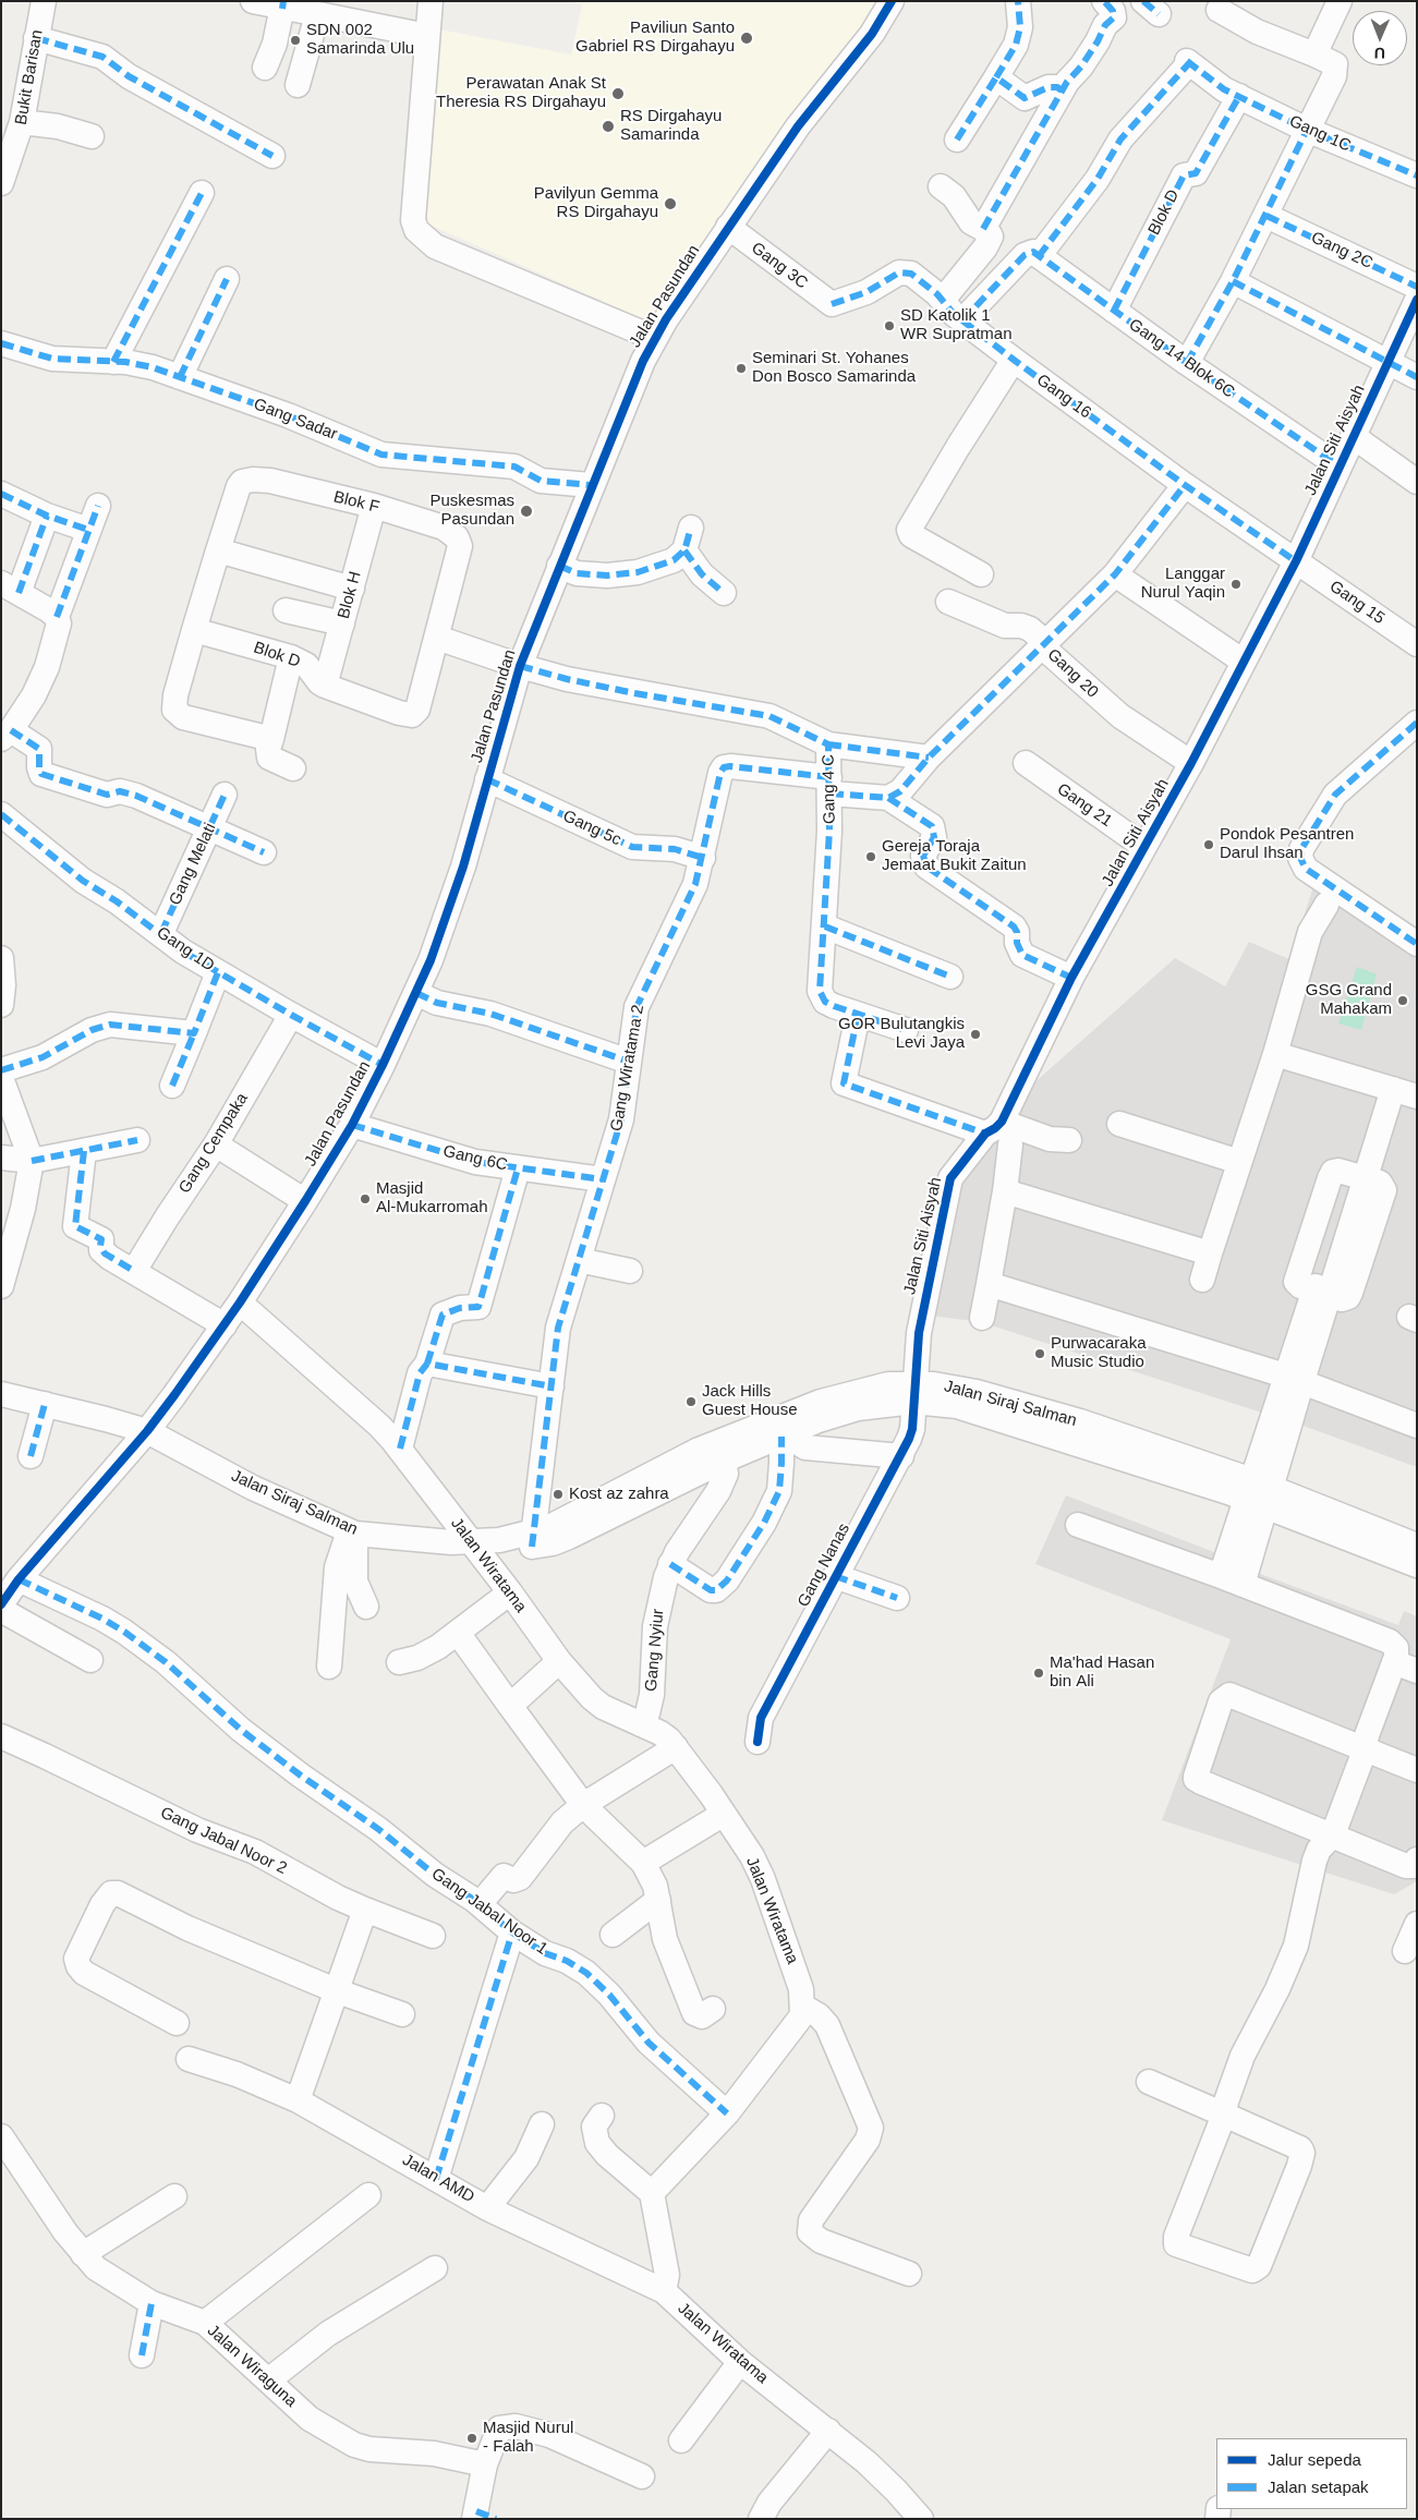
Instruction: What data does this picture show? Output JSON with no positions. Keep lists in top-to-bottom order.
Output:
{
  "streets": {
    "street": [
      "Bukit Barisan",
      "Gang 1C",
      "Blok D",
      "Gang 2C",
      "Gang 3C",
      "Jalan Pasundan",
      "Gang 14 Blok 6C",
      "Gang 16",
      "Gang Sadar",
      "Jalan Siti Aisyah",
      "Blok F",
      "Blok H",
      "Gang 15",
      "Gang 20",
      "Gang 4 C",
      "Gang 21",
      "Gang 5c",
      "Gang Melati",
      "Gang 1D",
      "Gang Wiratama 2",
      "Gang Cempaka",
      "Gang 6C",
      "Jalan Siraj Salman",
      "Jalan Wiratama",
      "Gang Nanas",
      "Gang Nyiur",
      "Gang Jabal Noor 2",
      "Gang Jabal Noor 1",
      "Jalan AMD",
      "Jalan Wiraguna"
    ]
  },
  "crossings": [
    ["Gang 1C", "Blok D"],
    ["Gang 1C", "Gang 14 Blok 6C"],
    ["Blok D", "Gang 14 Blok 6C"],
    ["Blok D", "Blok F"],
    ["Blok D", "Blok H"],
    ["Blok D", "Gang 4 C"],
    ["Gang 3C", "Jalan Pasundan"],
    ["Gang 3C", "Gang 16"],
    ["Jalan Pasundan", "Gang Sadar"],
    ["Jalan Pasundan", "Gang 4 C"],
    ["Jalan Pasundan", "Gang 5c"],
    ["Jalan Pasundan", "Gang 1D"],
    ["Jalan Pasundan", "Gang 6C"],
    ["Jalan Pasundan", "Jalan Siraj Salman"],
    ["Jalan Pasundan", "Jalan Wiratama"],
    ["Jalan Pasundan", "Gang Jabal Noor 1"],
    ["Gang 14 Blok 6C", "Jalan Siti Aisyah"],
    ["Gang 16", "Jalan Siti Aisyah"],
    ["Gang 16", "Gang 15"],
    ["Jalan Siti Aisyah", "Gang 15"],
    ["Jalan Siti Aisyah", "Gang 20"],
    ["Jalan Siti Aisyah", "Gang 21"],
    ["Jalan Siti Aisyah", "Jalan Siraj Salman"],
    ["Jalan Siti Aisyah", "Gang Nanas"],
    ["Blok F", "Blok H"],
    ["Blok F", "Gang 4 C"],
    ["Gang 4 C", "Gang Wiratama 2"],
    ["Gang 5c", "Gang Wiratama 2"],
    ["Gang Melati", "Gang 1D"],
    ["Gang 1D", "Gang Cempaka"],
    ["Gang Wiratama 2", "Gang 6C"],
    ["Gang Wiratama 2", "Jalan Siraj Salman"],
    ["Jalan Siraj Salman", "Jalan Wiratama"],
    ["Jalan Siraj Salman", "Gang Nanas"],
    ["Jalan Siraj Salman", "Gang Nyiur"],
    ["Jalan Wiratama", "Gang Nyiur"],
    ["Jalan Wiratama", "Jalan AMD"]
  ],
  "places": [
    "Paviliun Santo Gabriel RS Dirgahayu",
    "SDN 002 Samarinda Ulu",
    "Perawatan Anak St Theresia RS Dirgahayu",
    "RS Dirgahayu Samarinda",
    "Pavilyun Gemma RS Dirgahayu",
    "SD Katolik 1 WR Supratman",
    "Seminari St. Yohanes Don Bosco Samarinda",
    "Puskesmas Pasundan",
    "Langgar Nurul Yaqin",
    "Pondok Pesantren Darul Ihsan",
    "Gereja Toraja Jemaat Bukit Zaitun",
    "GSG Grand Mahakam",
    "GOR Bulutangkis Levi Jaya",
    "Masjid Al-Mukarromah",
    "Purwacaraka Music Studio",
    "Jack Hills Guest House",
    "Kost az zahra",
    "Ma'had Hasan bin Ali",
    "Masjid Nurul - Falah"
  ],
  "legend": ["Jalur sepeda", "Jalan setapak"],
  "north": "bottom"
}
